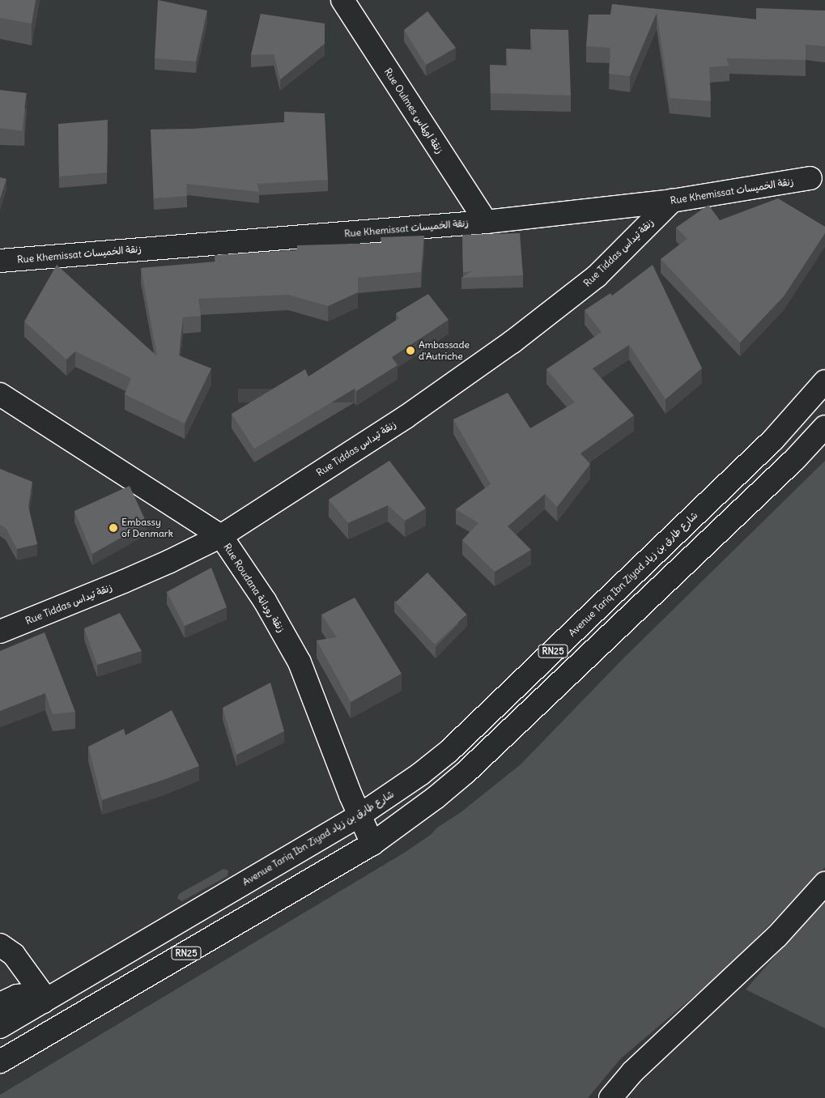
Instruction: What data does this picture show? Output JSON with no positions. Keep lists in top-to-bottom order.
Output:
{
  "streets": {
    "street": [
      "Rue Oulmes زنقة اولماس",
      "Rue Khemissat زنقة الخميسات",
      "Rue Tiddas زنقة تيداس",
      "Avenue Tariq Ibn Ziyad شارع طارق بن زياد",
      "Rue Roudana زنقة رودانة",
      "RN25"
    ]
  },
  "crossings": [
    ["Rue Oulmes زنقة اولماس", "Rue Khemissat زنقة الخميسات"],
    ["Rue Khemissat زنقة الخميسات", "Rue Tiddas زنقة تيداس"],
    ["Rue Tiddas زنقة تيداس", "Rue Roudana زنقة رودانة"],
    ["Avenue Tariq Ibn Ziyad شارع طارق بن زياد", "Rue Roudana زنقة رودانة"],
    ["Rue Roudana زنقة رودانة", "RN25"]
  ],
  "places": ["Ambassade d'Autriche", "Embassy of Denmark"]
}
